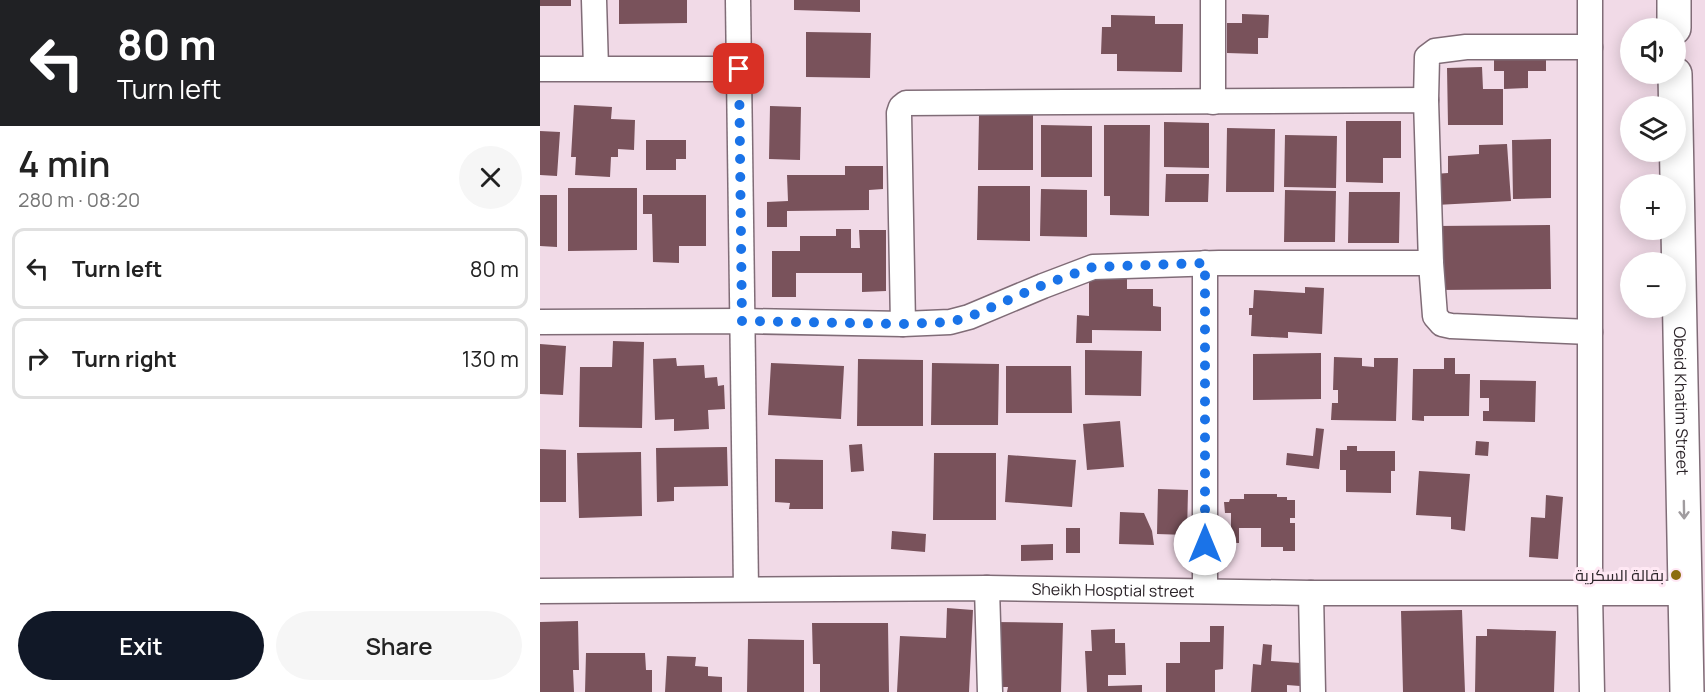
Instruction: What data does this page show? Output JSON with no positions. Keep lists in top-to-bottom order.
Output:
{
  "streets": {
    "main road": ["Obeid Khatim Street"],
    "street": ["Sheikh Hosptial street"]
  },
  "crossings": [
    ["Obeid Khatim Street", "Sheikh Hosptial street"]
  ],
  "one_way": ["Obeid Khatim Street"],
  "places": ["بقالة السكرية"],
  "page": {
    "turn": ["80 m", "Turn left"],
    "map_buttons": ["+", "−"],
    "heading": ["4 min", "280 m · 08:20"],
    "list": [
      {
        "name": "Turn left",
        "value": "80 m"
      },
      {
        "name": "Turn right",
        "value": "130 m"
      }
    ],
    "buttons": ["Exit", "Share"]
  }
}
